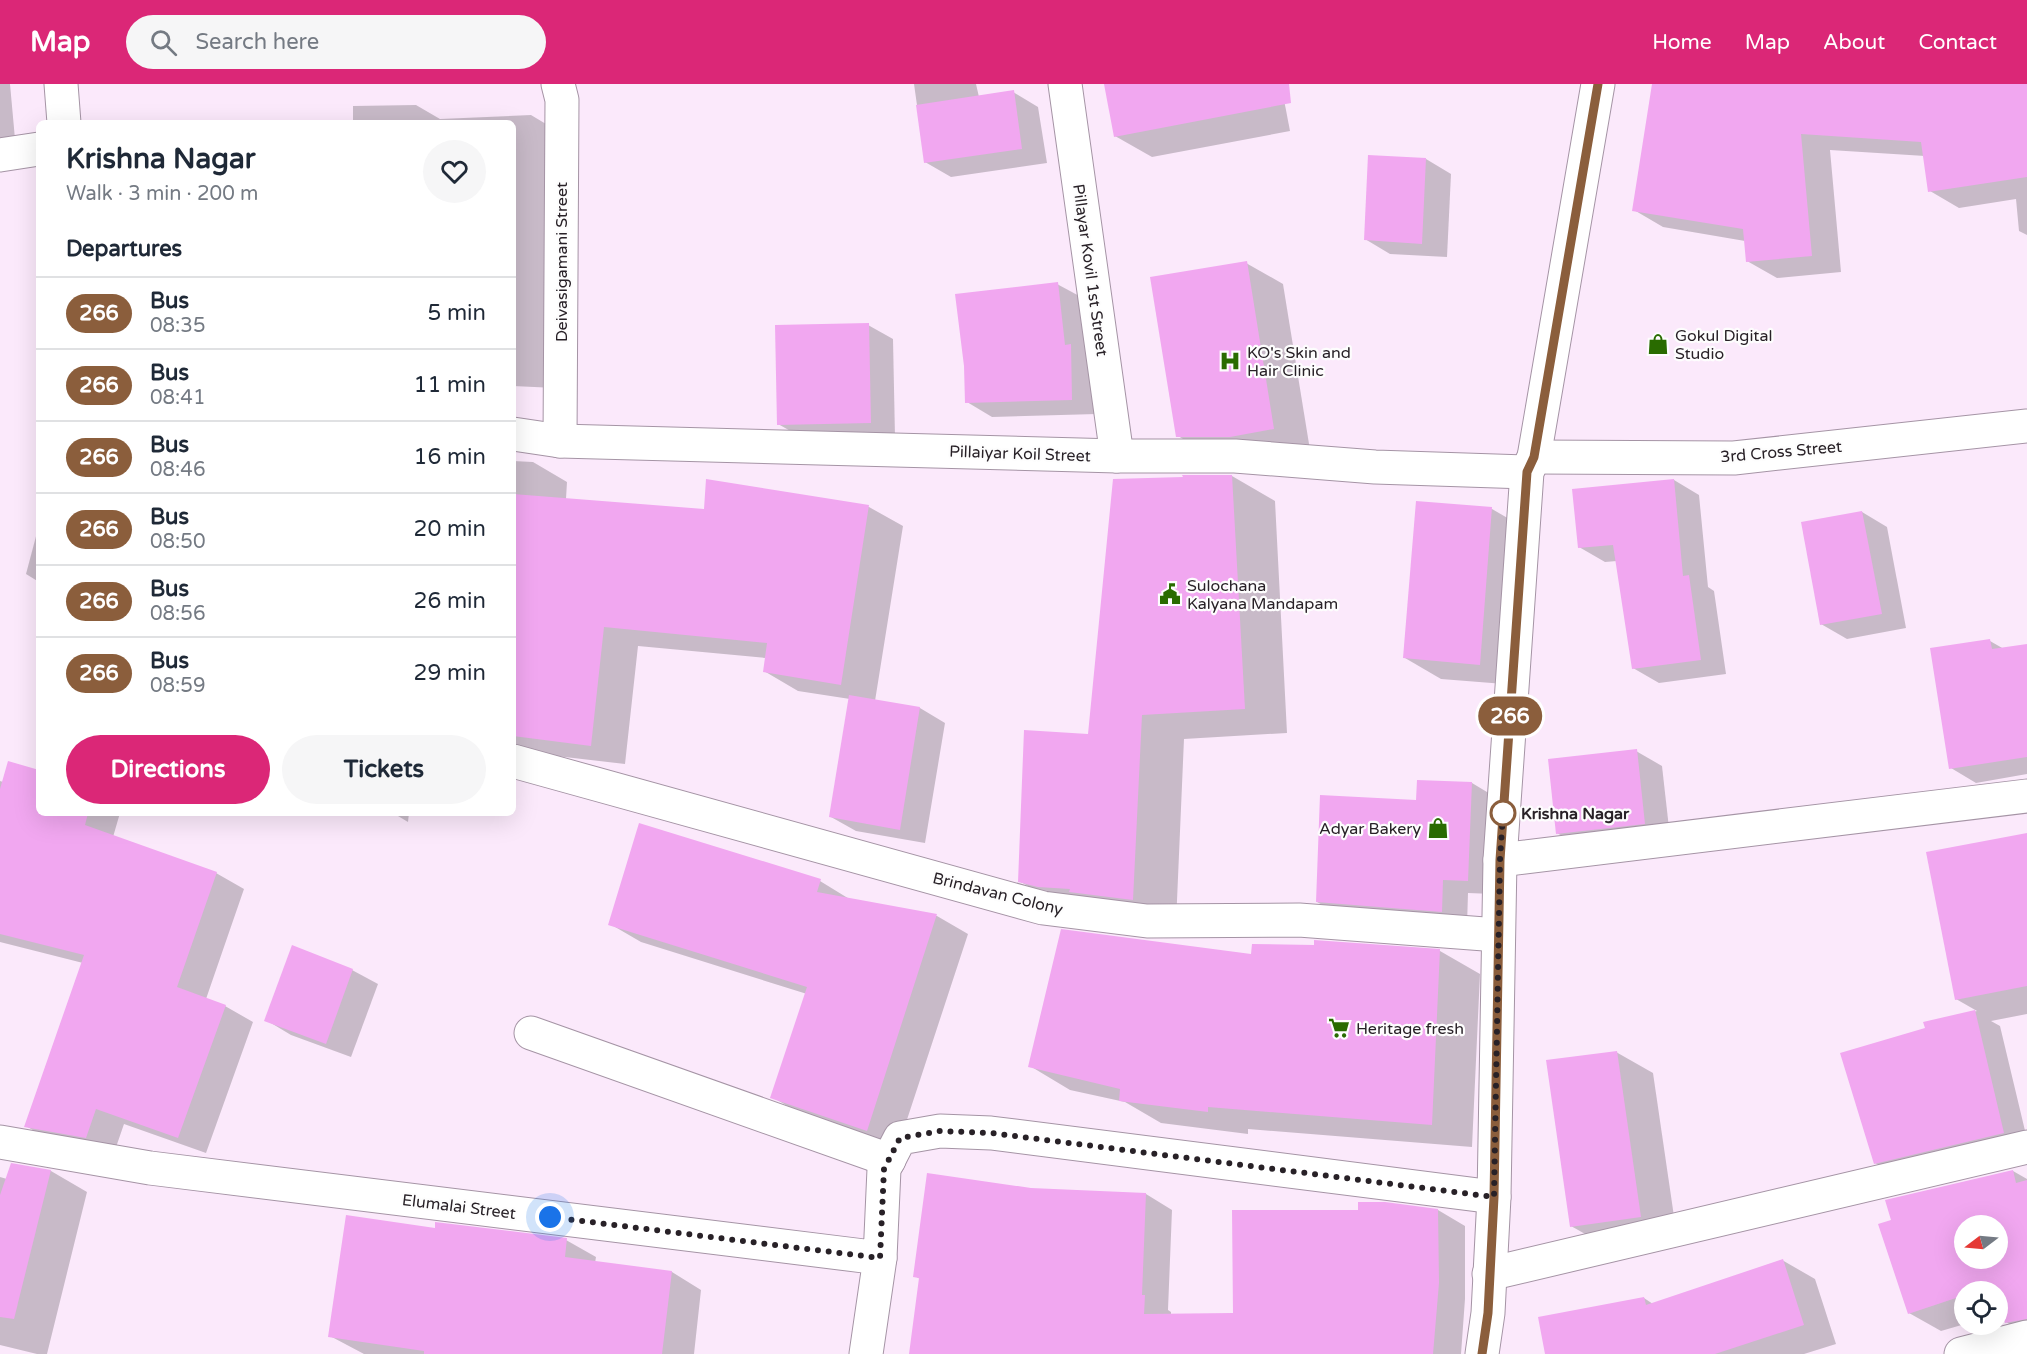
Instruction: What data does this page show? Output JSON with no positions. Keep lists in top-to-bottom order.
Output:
{
  "streets": {
    "street": [
      "Deivasigamani Street",
      "Pillayar Kovil 1st Street",
      "3rd Cross Street",
      "Pillaiyar Koil Street",
      "Brindavan Colony",
      "Elumalai Street"
    ]
  },
  "crossings": [
    ["Deivasigamani Street", "Pillaiyar Koil Street"],
    ["Pillayar Kovil 1st Street", "Pillaiyar Koil Street"],
    ["3rd Cross Street", "Pillaiyar Koil Street"]
  ],
  "places": {
    "shop": ["Gokul Digital Studio", "Adyar Bakery"],
    "hospital": ["KO's Skin and Hair Clinic"],
    "public building": ["Sulochana Kalyana Mandapam"],
    "other": ["Krishna Nagar"],
    "supermarket": ["Heritage fresh"]
  },
  "lines": ["bus line 266"],
  "north": "left",
  "page": {
    "header": "Map",
    "search": "Search here",
    "nav": [
      "Home",
      "Map",
      "About",
      "Contact"
    ],
    "on_map": "266",
    "heading": [
      ["Krishna Nagar", "Walk · 3 min · 200 m"],
      "Departures"
    ],
    "list": [
      {
        "mark": "266",
        "name": "Bus",
        "note": "08:35",
        "value": "5 min"
      },
      {
        "mark": "266",
        "name": "Bus",
        "note": "08:41",
        "value": "11 min"
      },
      {
        "mark": "266",
        "name": "Bus",
        "note": "08:46",
        "value": "16 min"
      },
      {
        "mark": "266",
        "name": "Bus",
        "note": "08:50",
        "value": "20 min"
      },
      {
        "mark": "266",
        "name": "Bus",
        "note": "08:56",
        "value": "26 min"
      },
      {
        "mark": "266",
        "name": "Bus",
        "note": "08:59",
        "value": "29 min"
      }
    ],
    "buttons": ["Directions", "Tickets"]
  }
}
